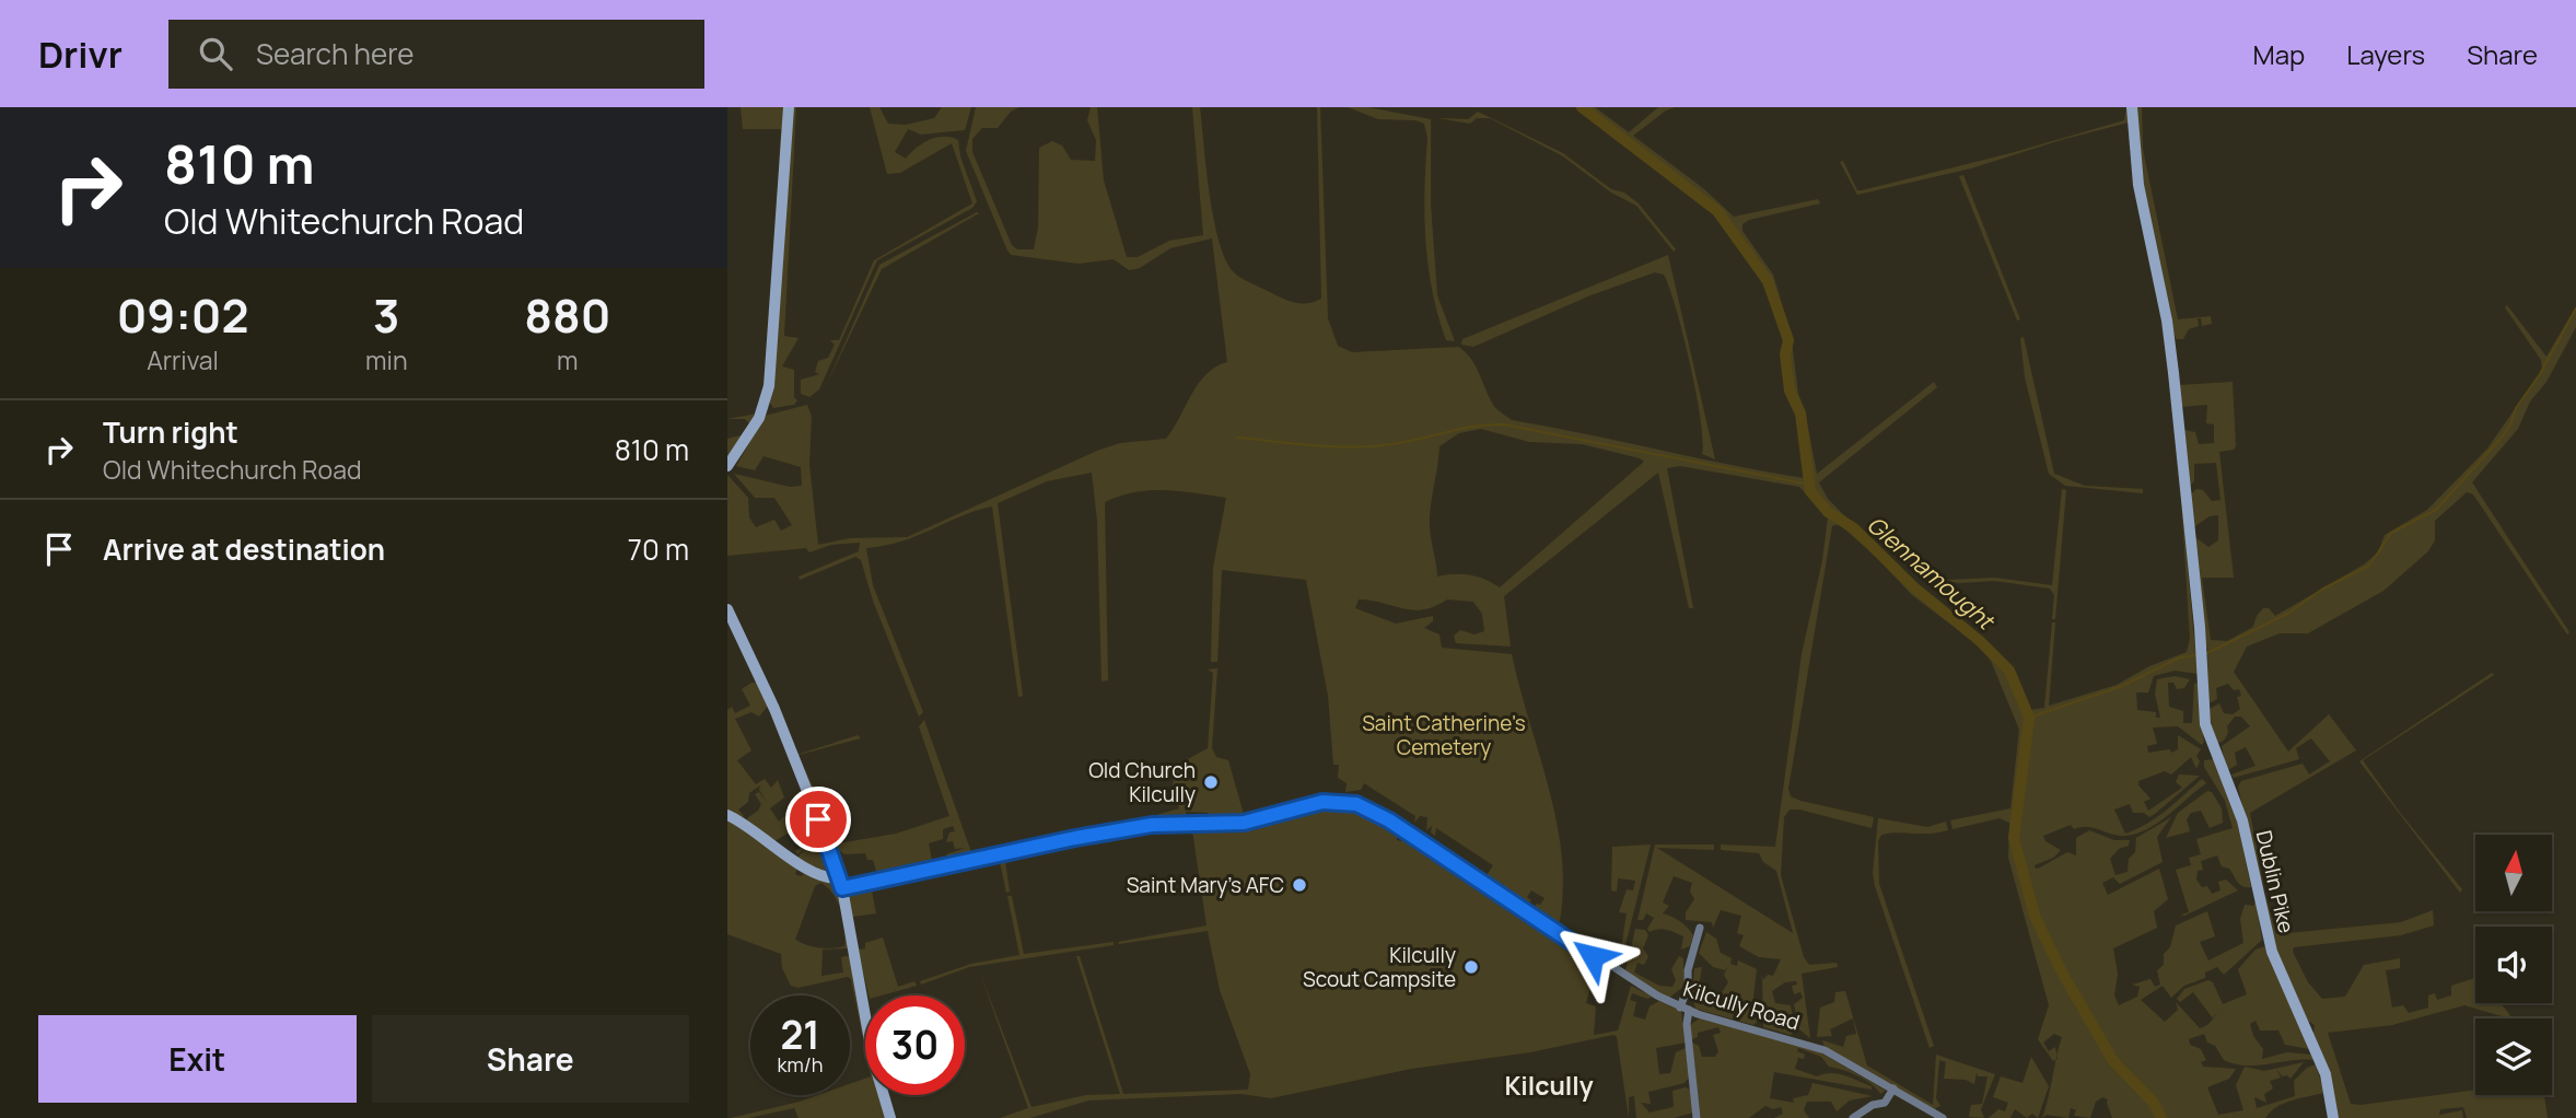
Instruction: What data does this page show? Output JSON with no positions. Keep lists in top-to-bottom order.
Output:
{
  "streets": {
    "street": ["Dublin Pike", "Kilcully Road"]
  },
  "districts": ["Kilcully"],
  "water": ["Glennamought"],
  "parks": ["Saint Catherine's Cemetery"],
  "places": ["Old Church Kilcully", "Saint Mary's AFC", "Kilcully Scout Campsite"],
  "north": "top",
  "page": {
    "header": "Drivr",
    "search": "Search here",
    "nav": ["Map", "Layers", "Share"],
    "turn": ["810 m", "Old Whitechurch Road"],
    "eta": [
      "09:02",
      "Arrival",
      "3",
      "min",
      "880",
      "m"
    ],
    "list": [
      {
        "name": "Turn right",
        "note": "Old Whitechurch Road",
        "value": "810 m"
      },
      {
        "name": "Arrive at destination",
        "value": "70 m"
      }
    ],
    "speed": "21 km/h",
    "limit": "30",
    "buttons": ["Exit", "Share"]
  }
}
